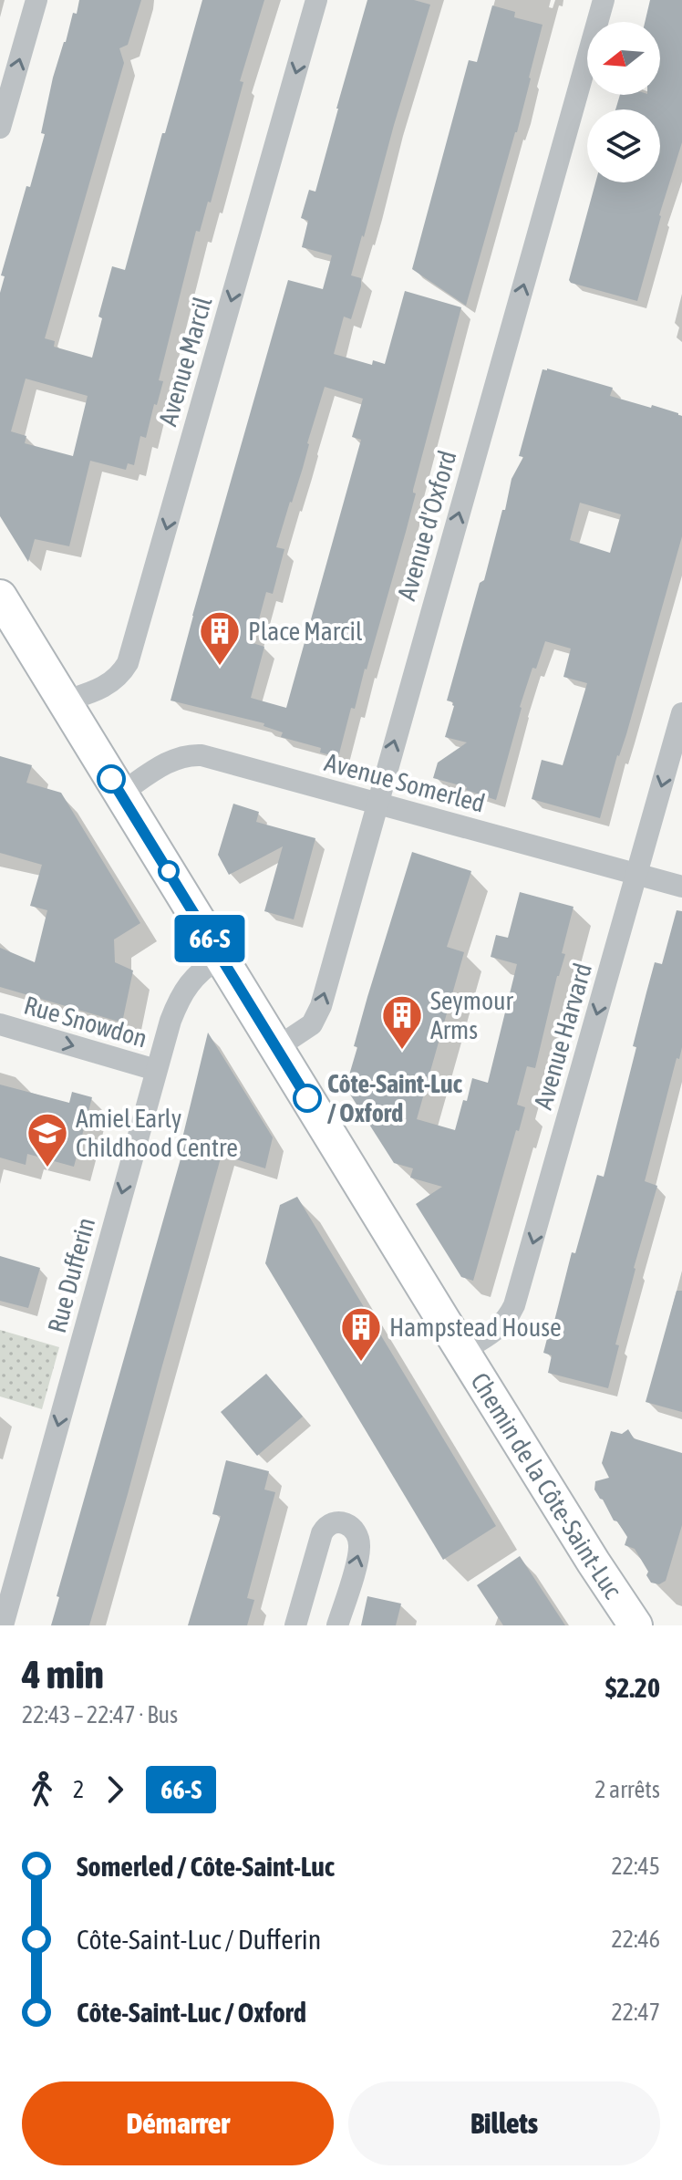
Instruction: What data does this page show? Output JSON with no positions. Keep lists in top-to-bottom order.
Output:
{
  "streets": {
    "main road": ["Chemin de la Côte-Saint-Luc"],
    "street": [
      "Avenue Marcil",
      "Avenue d'Oxford",
      "Avenue Somerled",
      "Rue Snowdon",
      "Avenue Harvard",
      "Rue Dufferin"
    ]
  },
  "crossings": [
    ["Avenue Marcil", "Chemin de la Côte-Saint-Luc"],
    ["Avenue d'Oxford", "Avenue Somerled"],
    ["Avenue d'Oxford", "Chemin de la Côte-Saint-Luc"],
    ["Avenue Somerled", "Avenue Harvard"],
    ["Avenue Somerled", "Chemin de la Côte-Saint-Luc"],
    ["Rue Snowdon", "Rue Dufferin"],
    ["Avenue Harvard", "Chemin de la Côte-Saint-Luc"],
    ["Rue Dufferin", "Chemin de la Côte-Saint-Luc"]
  ],
  "one_way": [
    "Avenue Marcil",
    "Avenue d'Oxford",
    "Rue Snowdon",
    "Avenue Harvard",
    "Rue Dufferin"
  ],
  "places": {
    "building": ["Place Marcil", "Seymour Arms", "Hampstead House"],
    "other": ["Côte-Saint-Luc / Oxford"],
    "school or university": ["Amiel Early Childhood Centre"]
  },
  "lines": ["bus line 66-S"],
  "north": "left",
  "page": {
    "on_map": "66-S",
    "heading": ["4 min", "22:43 – 22:47 · Bus", "$2.20"],
    "legs": ["2", "66-S", "2 arrêts"],
    "list": [
      {
        "name": "Somerled / Côte-Saint-Luc",
        "value": "22:45"
      },
      {
        "name": "Côte-Saint-Luc / Dufferin",
        "value": "22:46"
      },
      {
        "name": "Côte-Saint-Luc / Oxford",
        "value": "22:47"
      }
    ],
    "buttons": ["Démarrer", "Billets"]
  }
}
